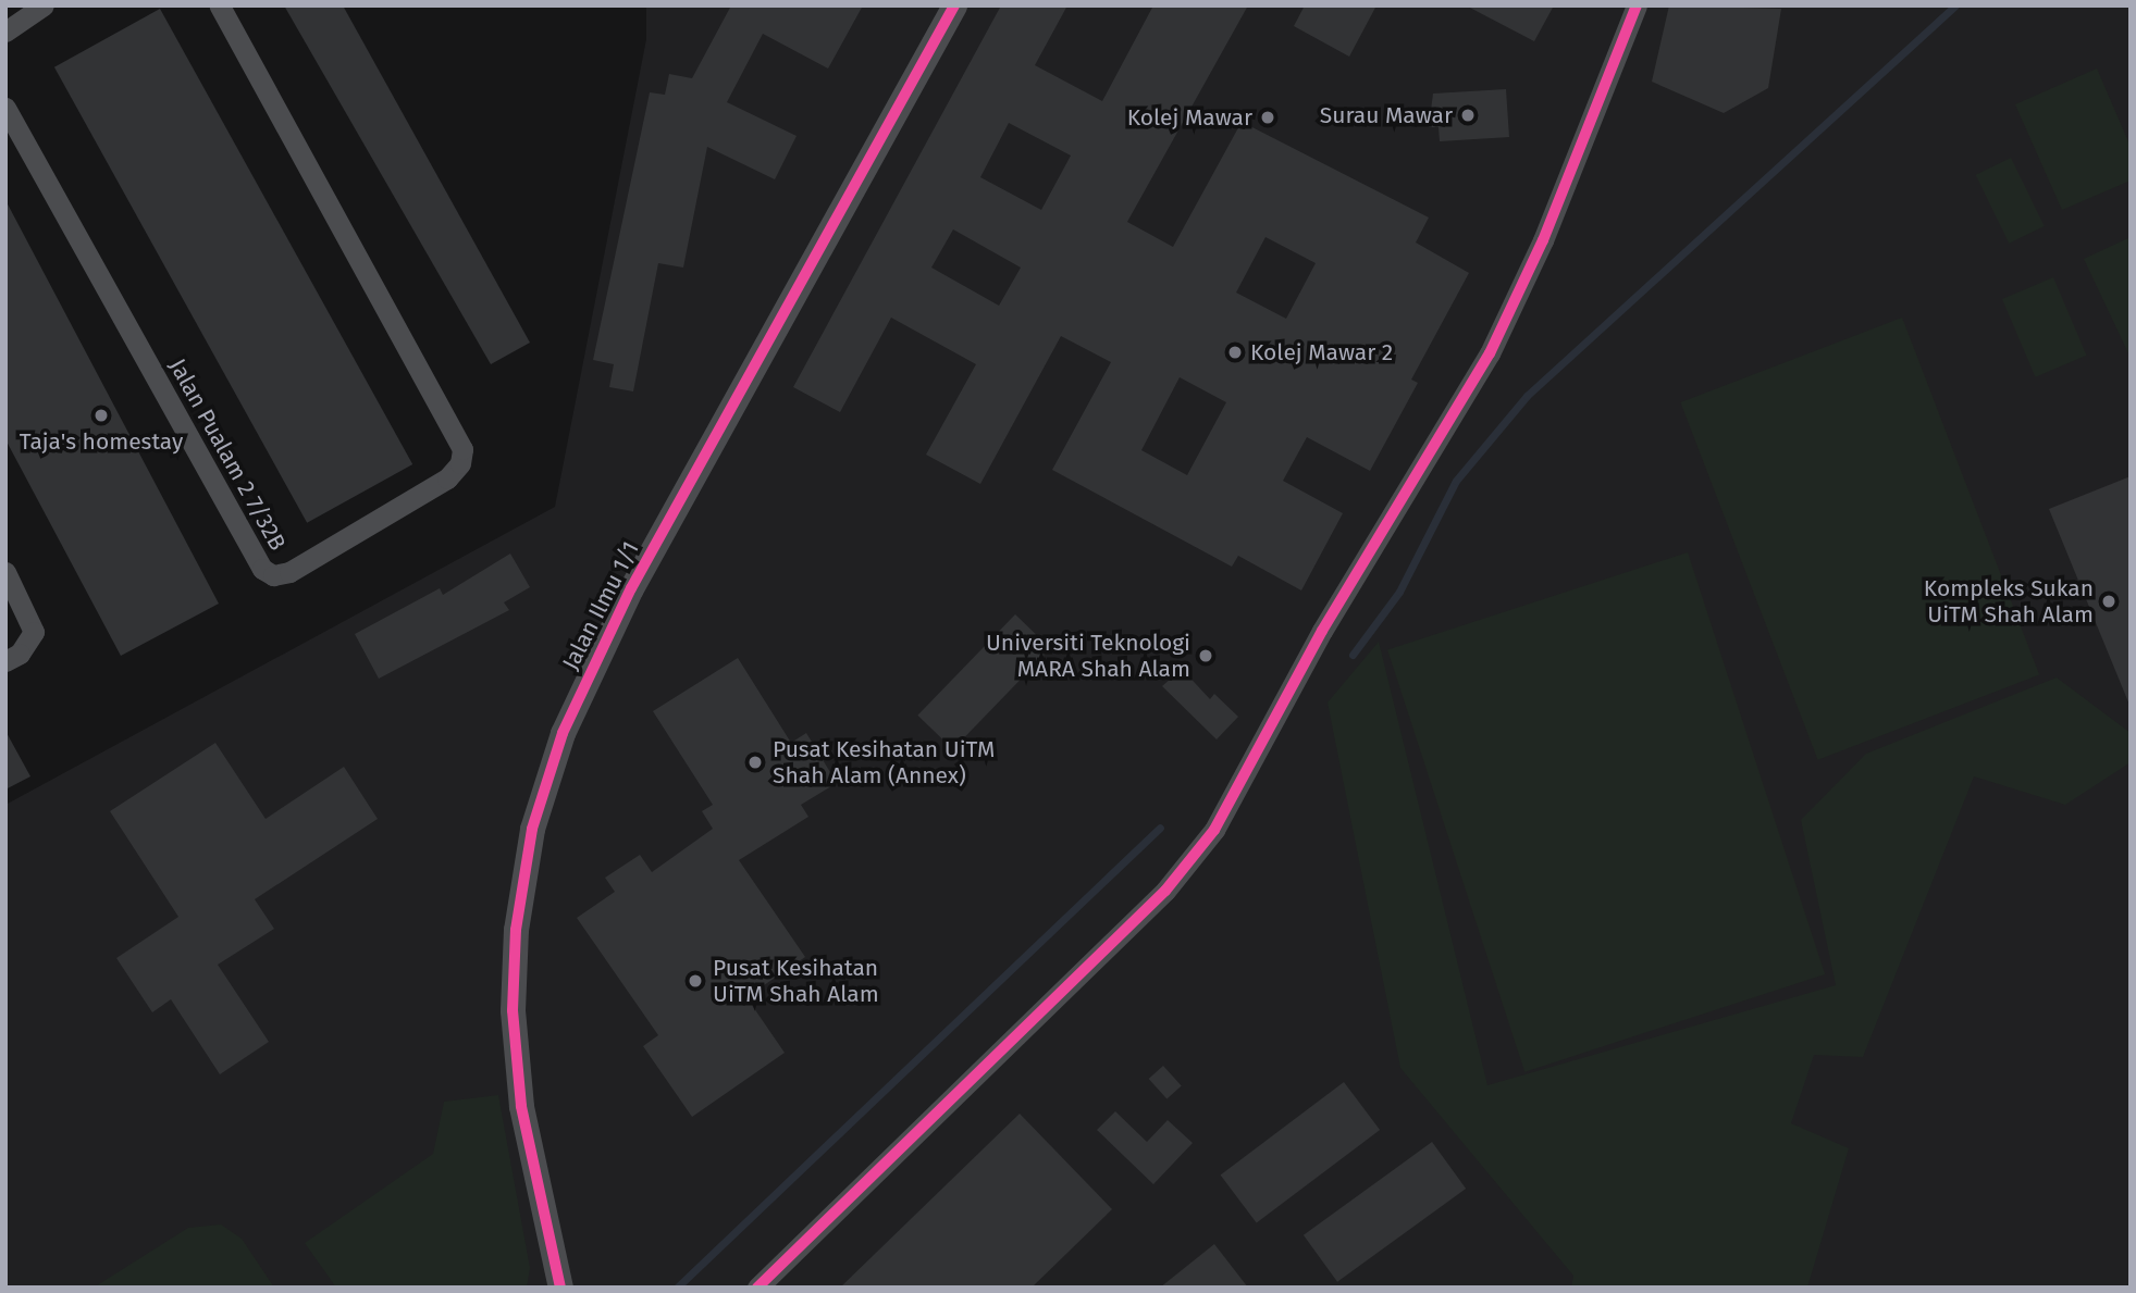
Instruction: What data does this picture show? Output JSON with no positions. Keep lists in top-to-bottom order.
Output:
{
  "streets": {
    "street": ["Jalan Pualam 2 7/32B", "Jalan Ilmu 1/1"]
  },
  "places": [
    "Surau Mawar",
    "Kolej Mawar",
    "Kolej Mawar 2",
    "Taja's homestay",
    "Kompleks Sukan UiTM Shah Alam",
    "Universiti Teknologi MARA Shah Alam",
    "Pusat Kesihatan UiTM Shah Alam (Annex)",
    "Pusat Kesihatan UiTM Shah Alam"
  ]
}
